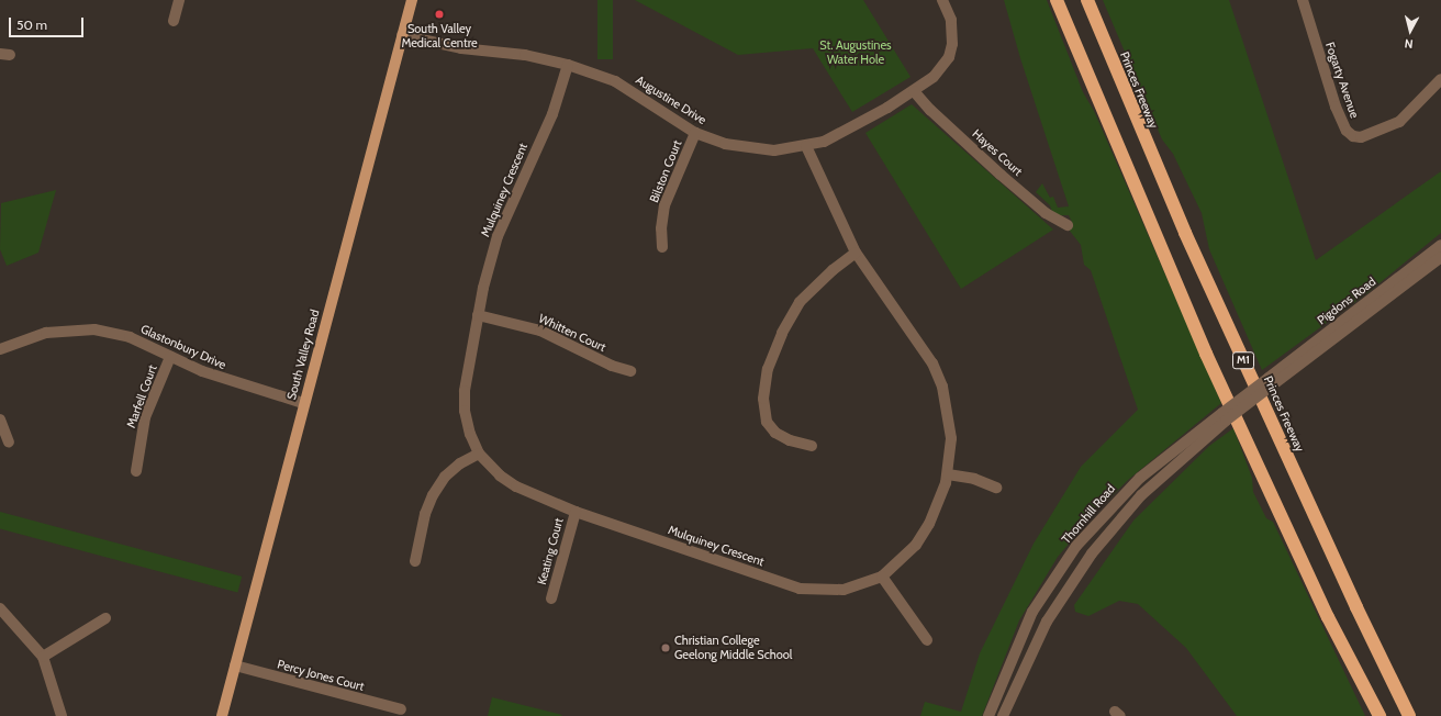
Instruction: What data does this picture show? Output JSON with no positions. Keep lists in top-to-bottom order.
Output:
{
  "streets": {
    "highway": ["Princes Freeway", "M1"],
    "main road": ["South Valley Road"],
    "street": [
      "Fogarty Avenue",
      "Augustine Drive",
      "Hayes Court",
      "Bilston Court",
      "Mulquiney Crescent",
      "Pigdons Road",
      "Whitten Court",
      "Glastonbury Drive",
      "Marfell Court",
      "Thornhill Road",
      "Keating Court",
      "Percy Jones Court"
    ]
  },
  "crossings": [
    ["Augustine Drive", "Hayes Court"],
    ["Augustine Drive", "Bilston Court"],
    ["Augustine Drive", "Mulquiney Crescent"],
    ["Augustine Drive", "South Valley Road"],
    ["Mulquiney Crescent", "Whitten Court"],
    ["Mulquiney Crescent", "Keating Court"],
    ["Pigdons Road", "Thornhill Road"],
    ["Glastonbury Drive", "South Valley Road"],
    ["Glastonbury Drive", "Marfell Court"],
    ["South Valley Road", "Percy Jones Court"]
  ],
  "parks": ["St. Augustines Water Hole"],
  "places": ["South Valley Medical Centre", "Christian College Geelong Middle School"],
  "scale_bar": "50 m",
  "north": "bottom"
}
